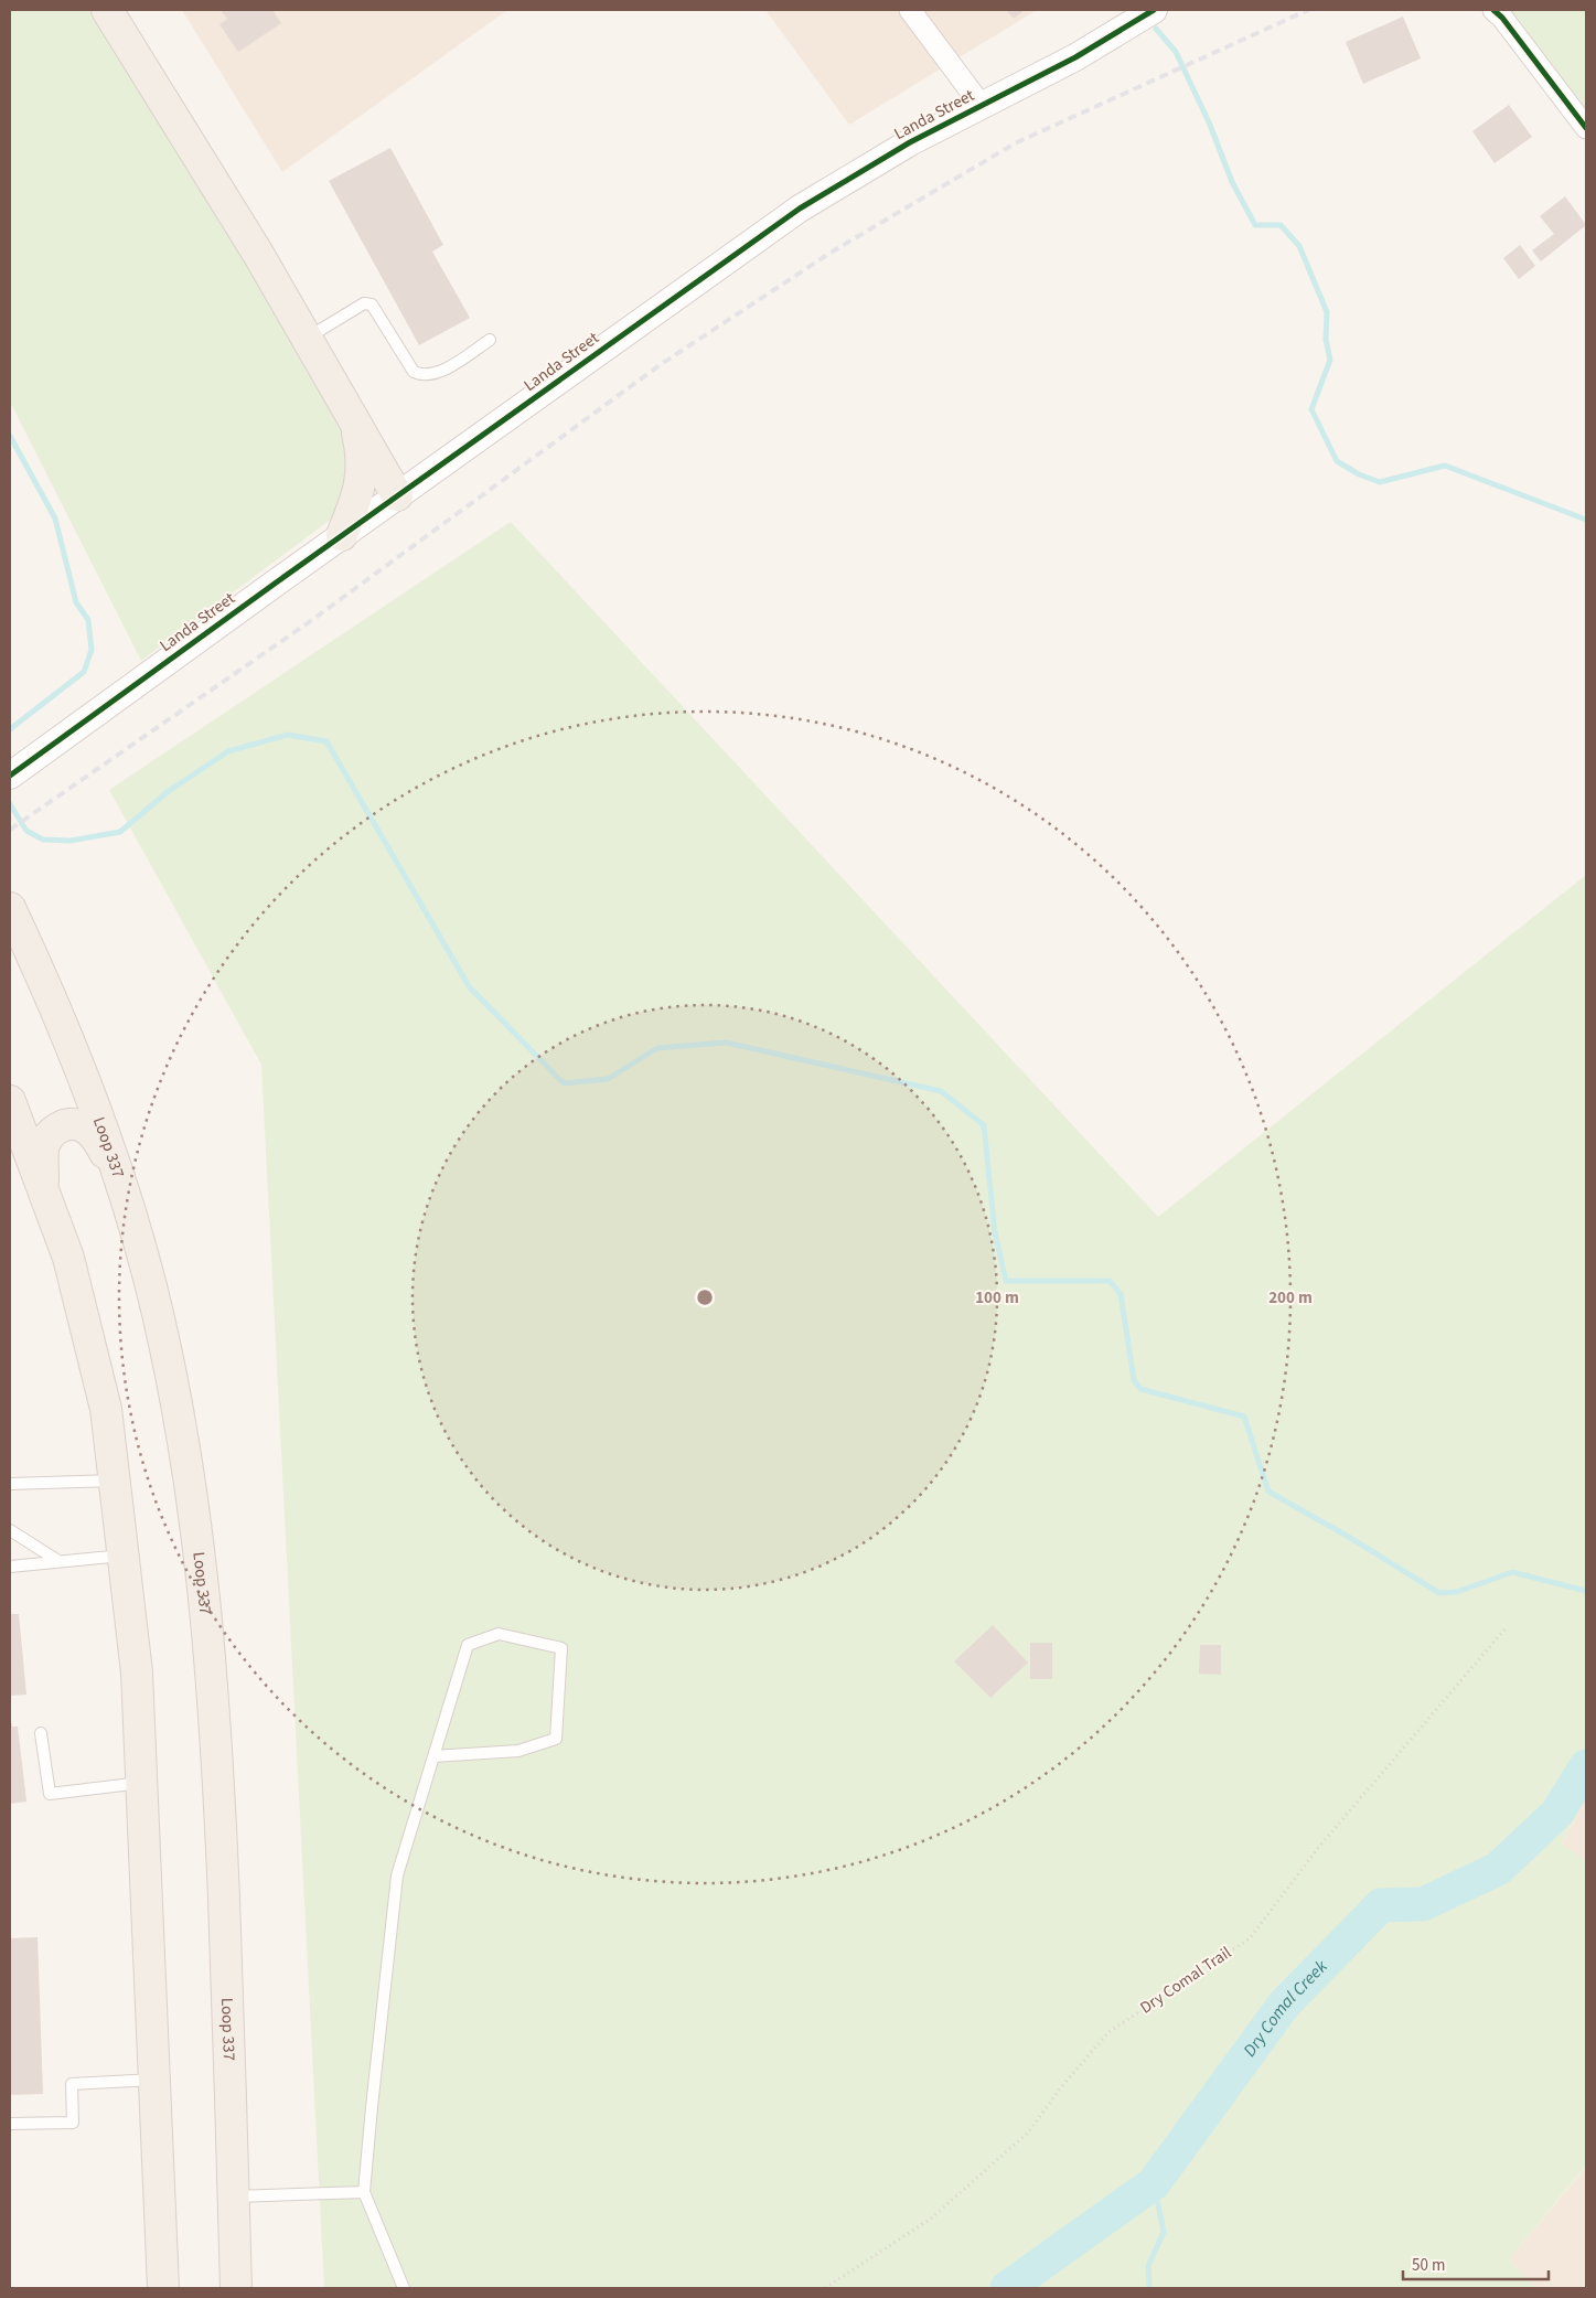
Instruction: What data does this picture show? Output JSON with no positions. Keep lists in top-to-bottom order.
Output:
{
  "streets": {
    "main road": ["Loop 337"],
    "street": ["Landa Street"],
    "path": ["Dry Comal Trail"]
  },
  "water": ["Dry Comal Creek"],
  "scale_bar": "50 m",
  "rings": ["100 m", "200 m"]
}
